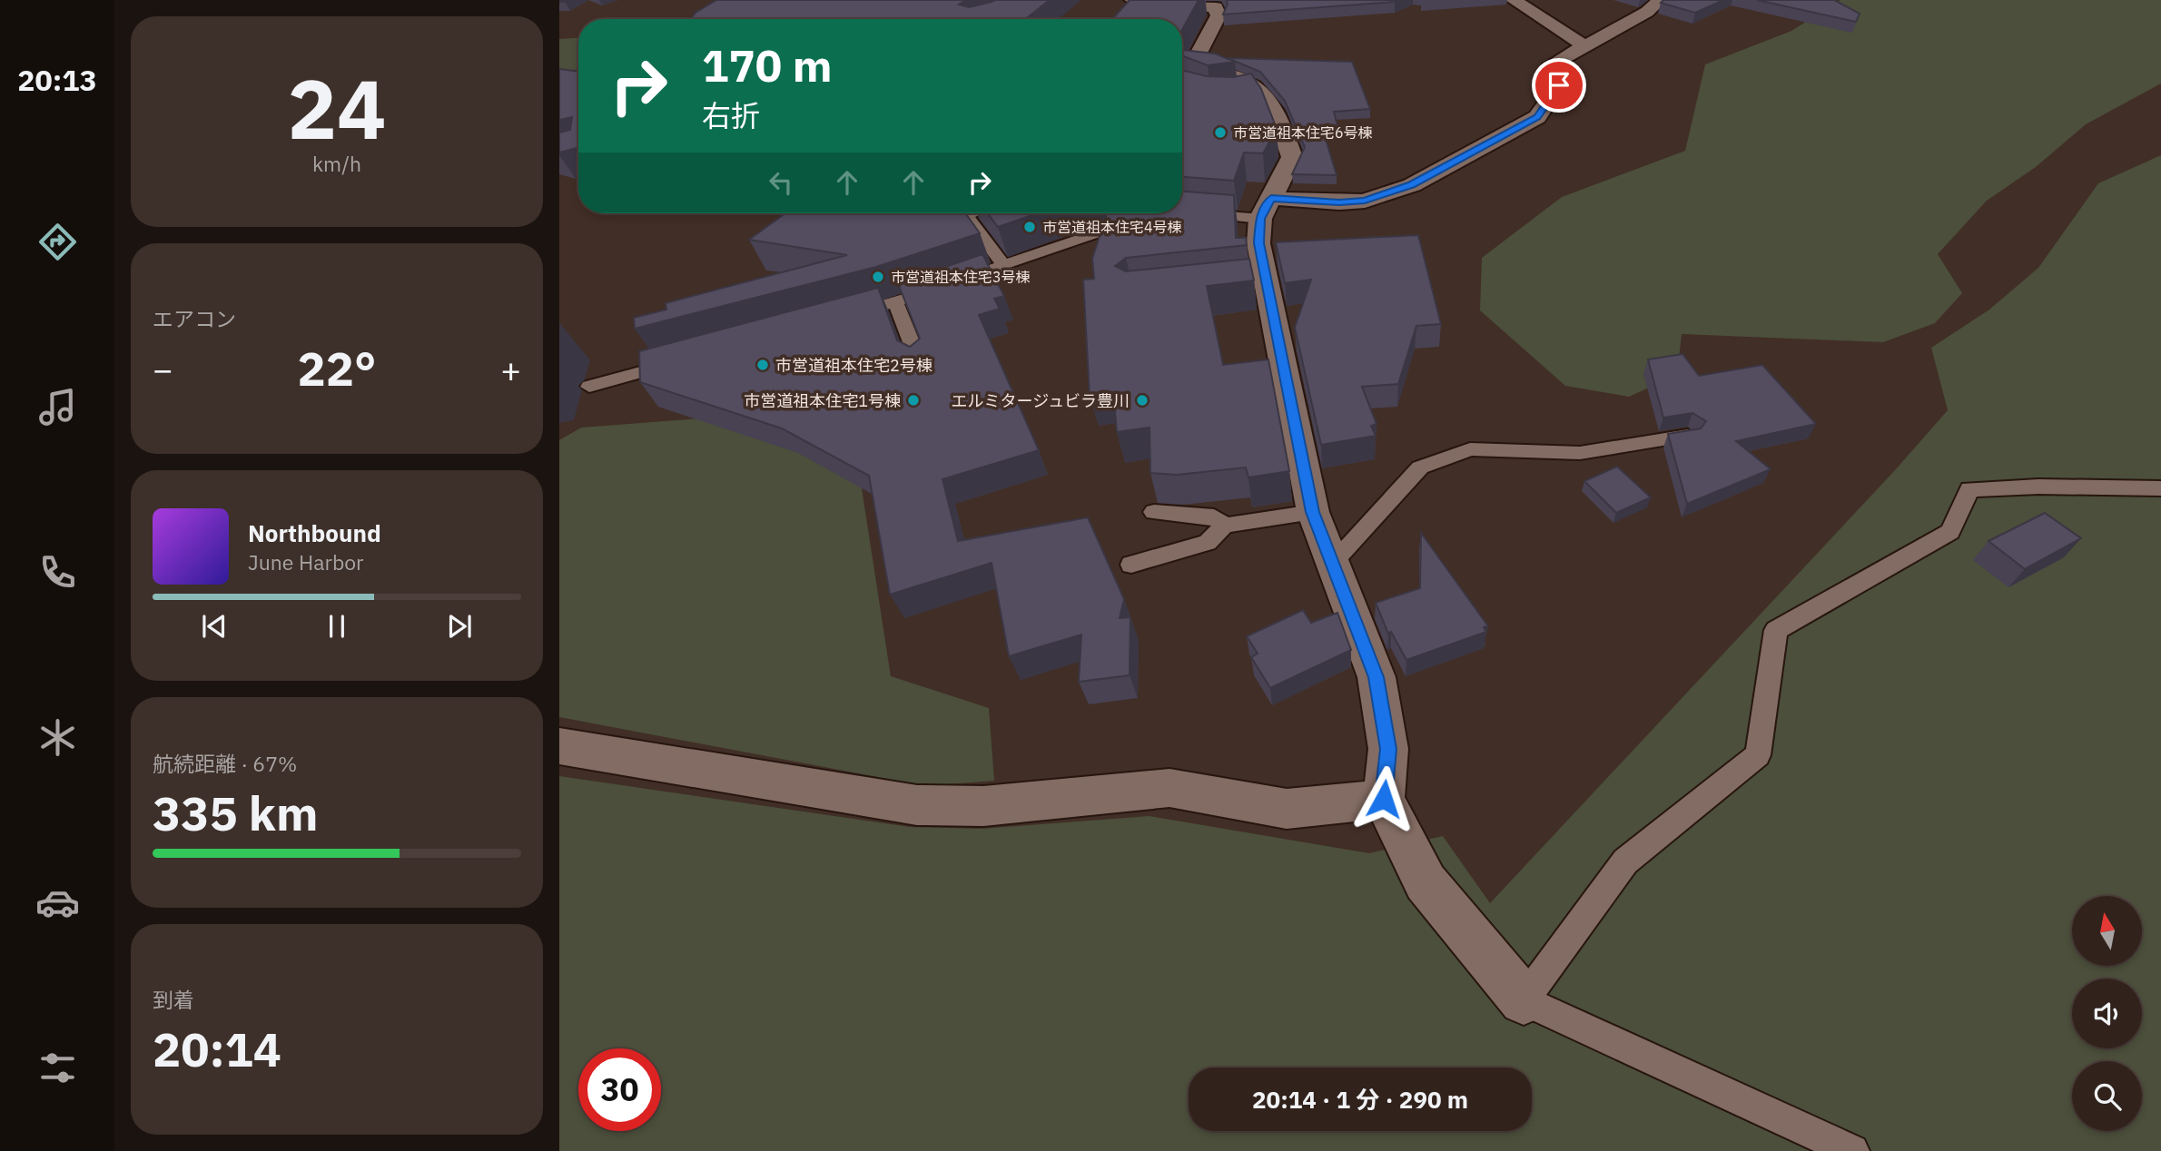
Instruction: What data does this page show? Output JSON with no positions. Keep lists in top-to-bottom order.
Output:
{
  "places": [
    "市営道祖本住宅6号棟",
    "市営道祖本住宅4号棟",
    "市営道祖本住宅3号棟",
    "市営道祖本住宅2号棟",
    "市営道祖本住宅1号棟",
    "エルミタージュビラ豊川"
  ],
  "north": "top",
  "page": {
    "tabs": "20:13",
    "tile": [
      ["24", "km/h"],
      "エアコン",
      ["航続距離 · 67%", "335 km"],
      ["到着", "20:14"]
    ],
    "turn": ["170 m", "右折"],
    "heat": ["−", "22°", "+"],
    "song": ["Northbound", "June Harbor"],
    "limit": "30",
    "trip": "20:14 · 1 分 · 290 m"
  }
}
